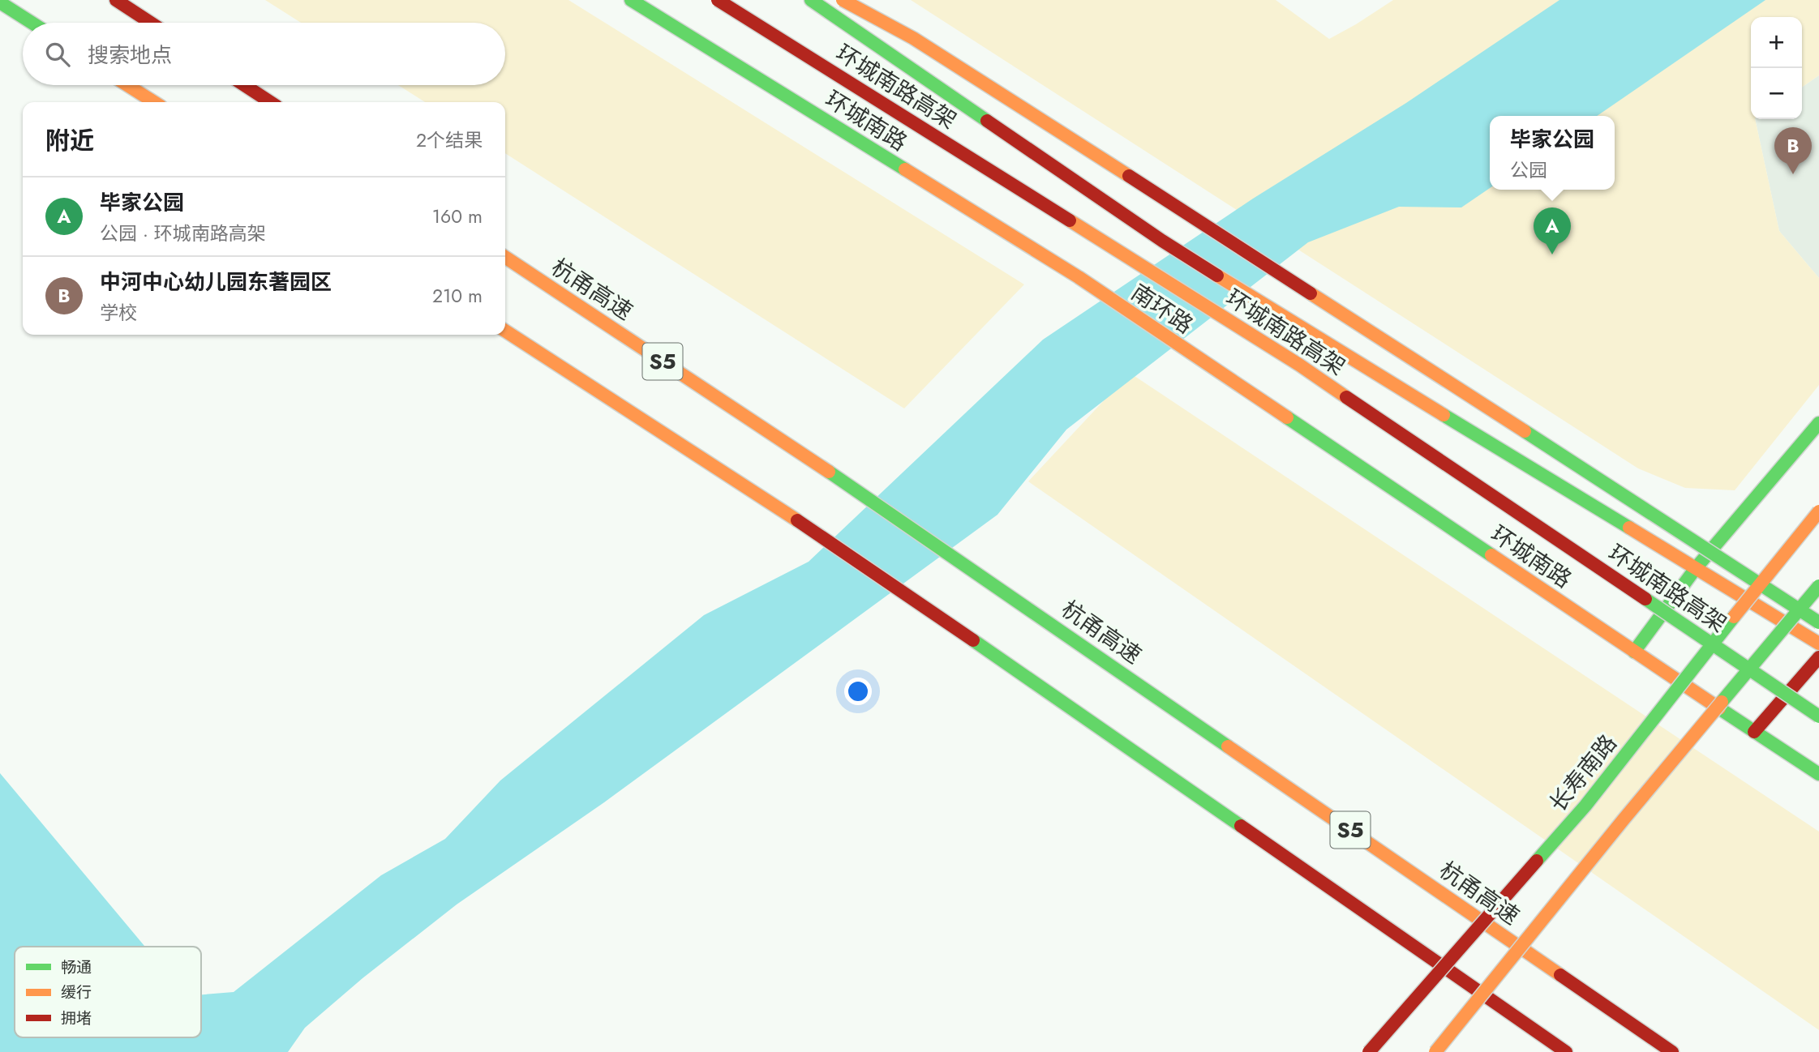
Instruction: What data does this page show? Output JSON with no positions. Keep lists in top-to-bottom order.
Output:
{
  "streets": {
    "main road": [
      "环城南路高架",
      "环城南路",
      "杭甬高速",
      "南环路",
      "S5",
      "长寿南路"
    ]
  },
  "crossings": [
    ["环城南路", "南环路"]
  ],
  "legend": ["畅通", "缓行", "拥堵"],
  "page": {
    "map_buttons": ["+", "−"],
    "search": "搜索地点",
    "heading": ["附近", "2个结果"],
    "popup": ["毕家公园", "公园"],
    "pins": ["B", "A"],
    "list": [
      {
        "mark": "A",
        "name": "毕家公园",
        "note": "公园 · 环城南路高架",
        "value": "160 m"
      },
      {
        "mark": "B",
        "name": "中河中心幼儿园东著园区",
        "note": "学校",
        "value": "210 m"
      }
    ]
  }
}
